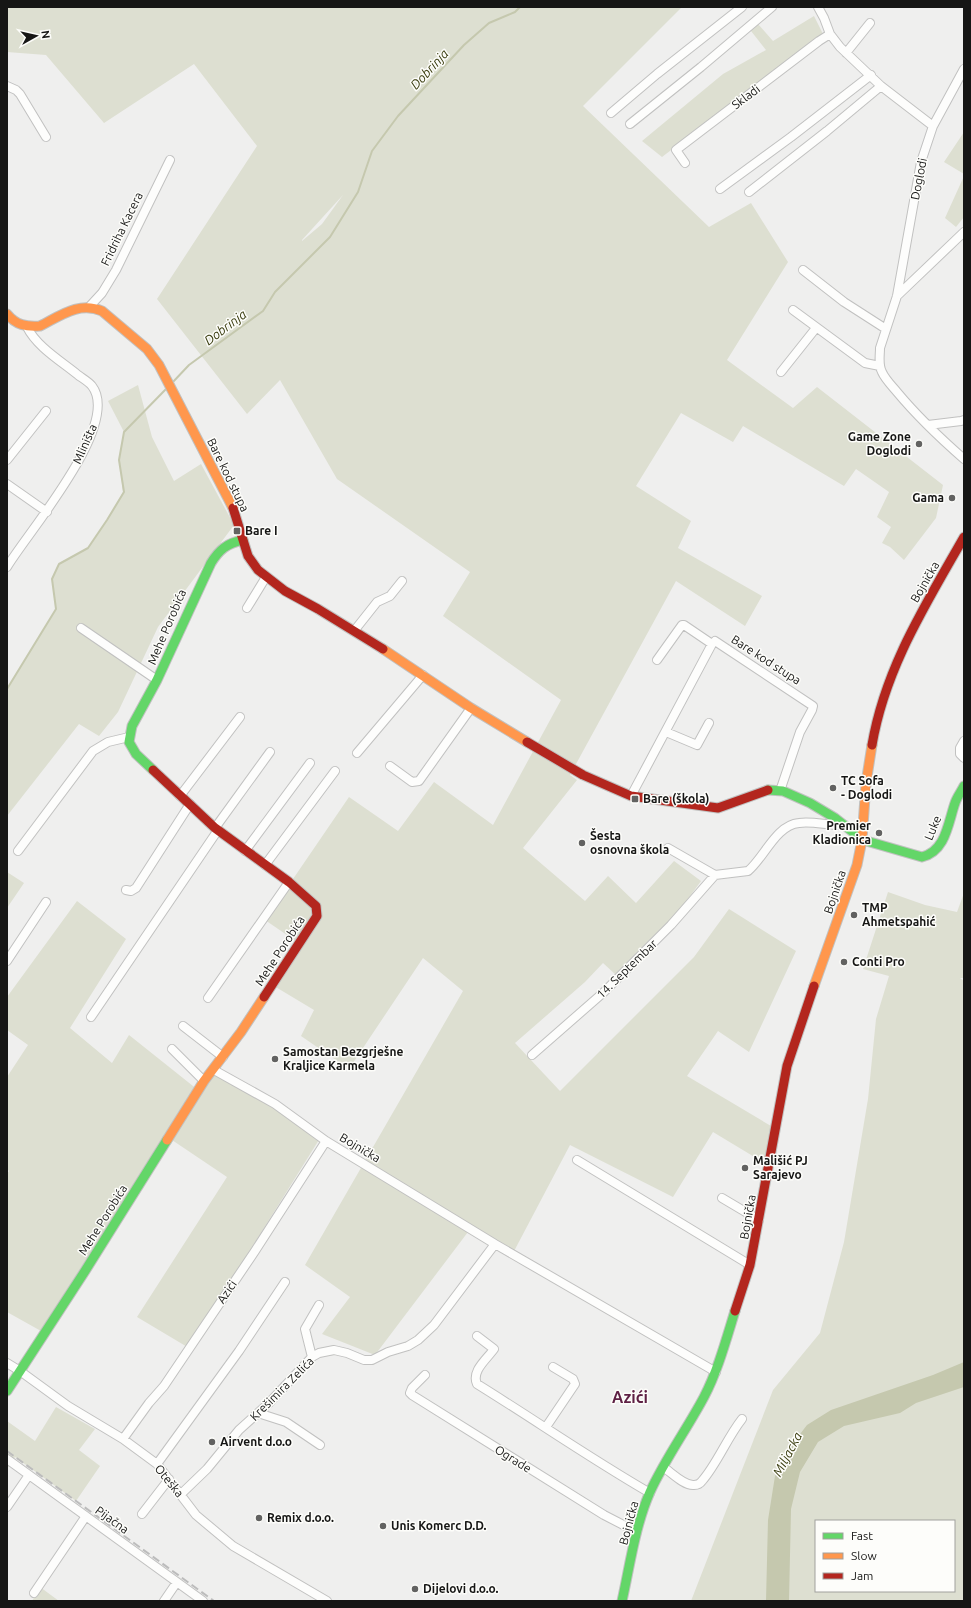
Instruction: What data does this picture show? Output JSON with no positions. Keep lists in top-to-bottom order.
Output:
{
  "streets": {
    "street": [
      "Skladi",
      "Doglodi",
      "Fridriha Kacera",
      "Mliništa",
      "Bare kod stupa",
      "Bojnička",
      "Mehe Porobića",
      "Luke",
      "14. Septembar",
      "Azići",
      "Krešimira Zelića",
      "Ograde",
      "Oteška",
      "Pijačna"
    ]
  },
  "crossings": [
    ["Fridriha Kacera", "Bare kod stupa"],
    ["Bare kod stupa", "Mehe Porobića"],
    ["Bojnička", "Mehe Porobića"],
    ["Bojnička", "Luke"],
    ["Bojnička", "Azići"],
    ["Bojnička", "Krešimira Zelića"],
    ["Bojnička", "Ograde"],
    ["Mehe Porobića", "Oteška"],
    ["Azići", "Oteška"],
    ["Krešimira Zelića", "Oteška"]
  ],
  "districts": ["Azići"],
  "water": ["Dobrinja", "Miljacka"],
  "places": {
    "other": [
      "Game Zone Doglodi",
      "Gama",
      "TC Sofa - Doglodi",
      "Premier Kladionica",
      "Šesta osnovna škola",
      "TMP Ahmetspahić",
      "Conti Pro",
      "Samostan Bezgrješne Kraljice Karmela",
      "Mališić PJ Sarajevo",
      "Airvent d.o.o",
      "Remix d.o.o.",
      "Unis Komerc D.D.",
      "Dijelovi d.o.o."
    ],
    "transit": ["Bare I", "Bare (škola)"]
  },
  "legend": ["Fast", "Slow", "Jam"],
  "north": "right"
}
